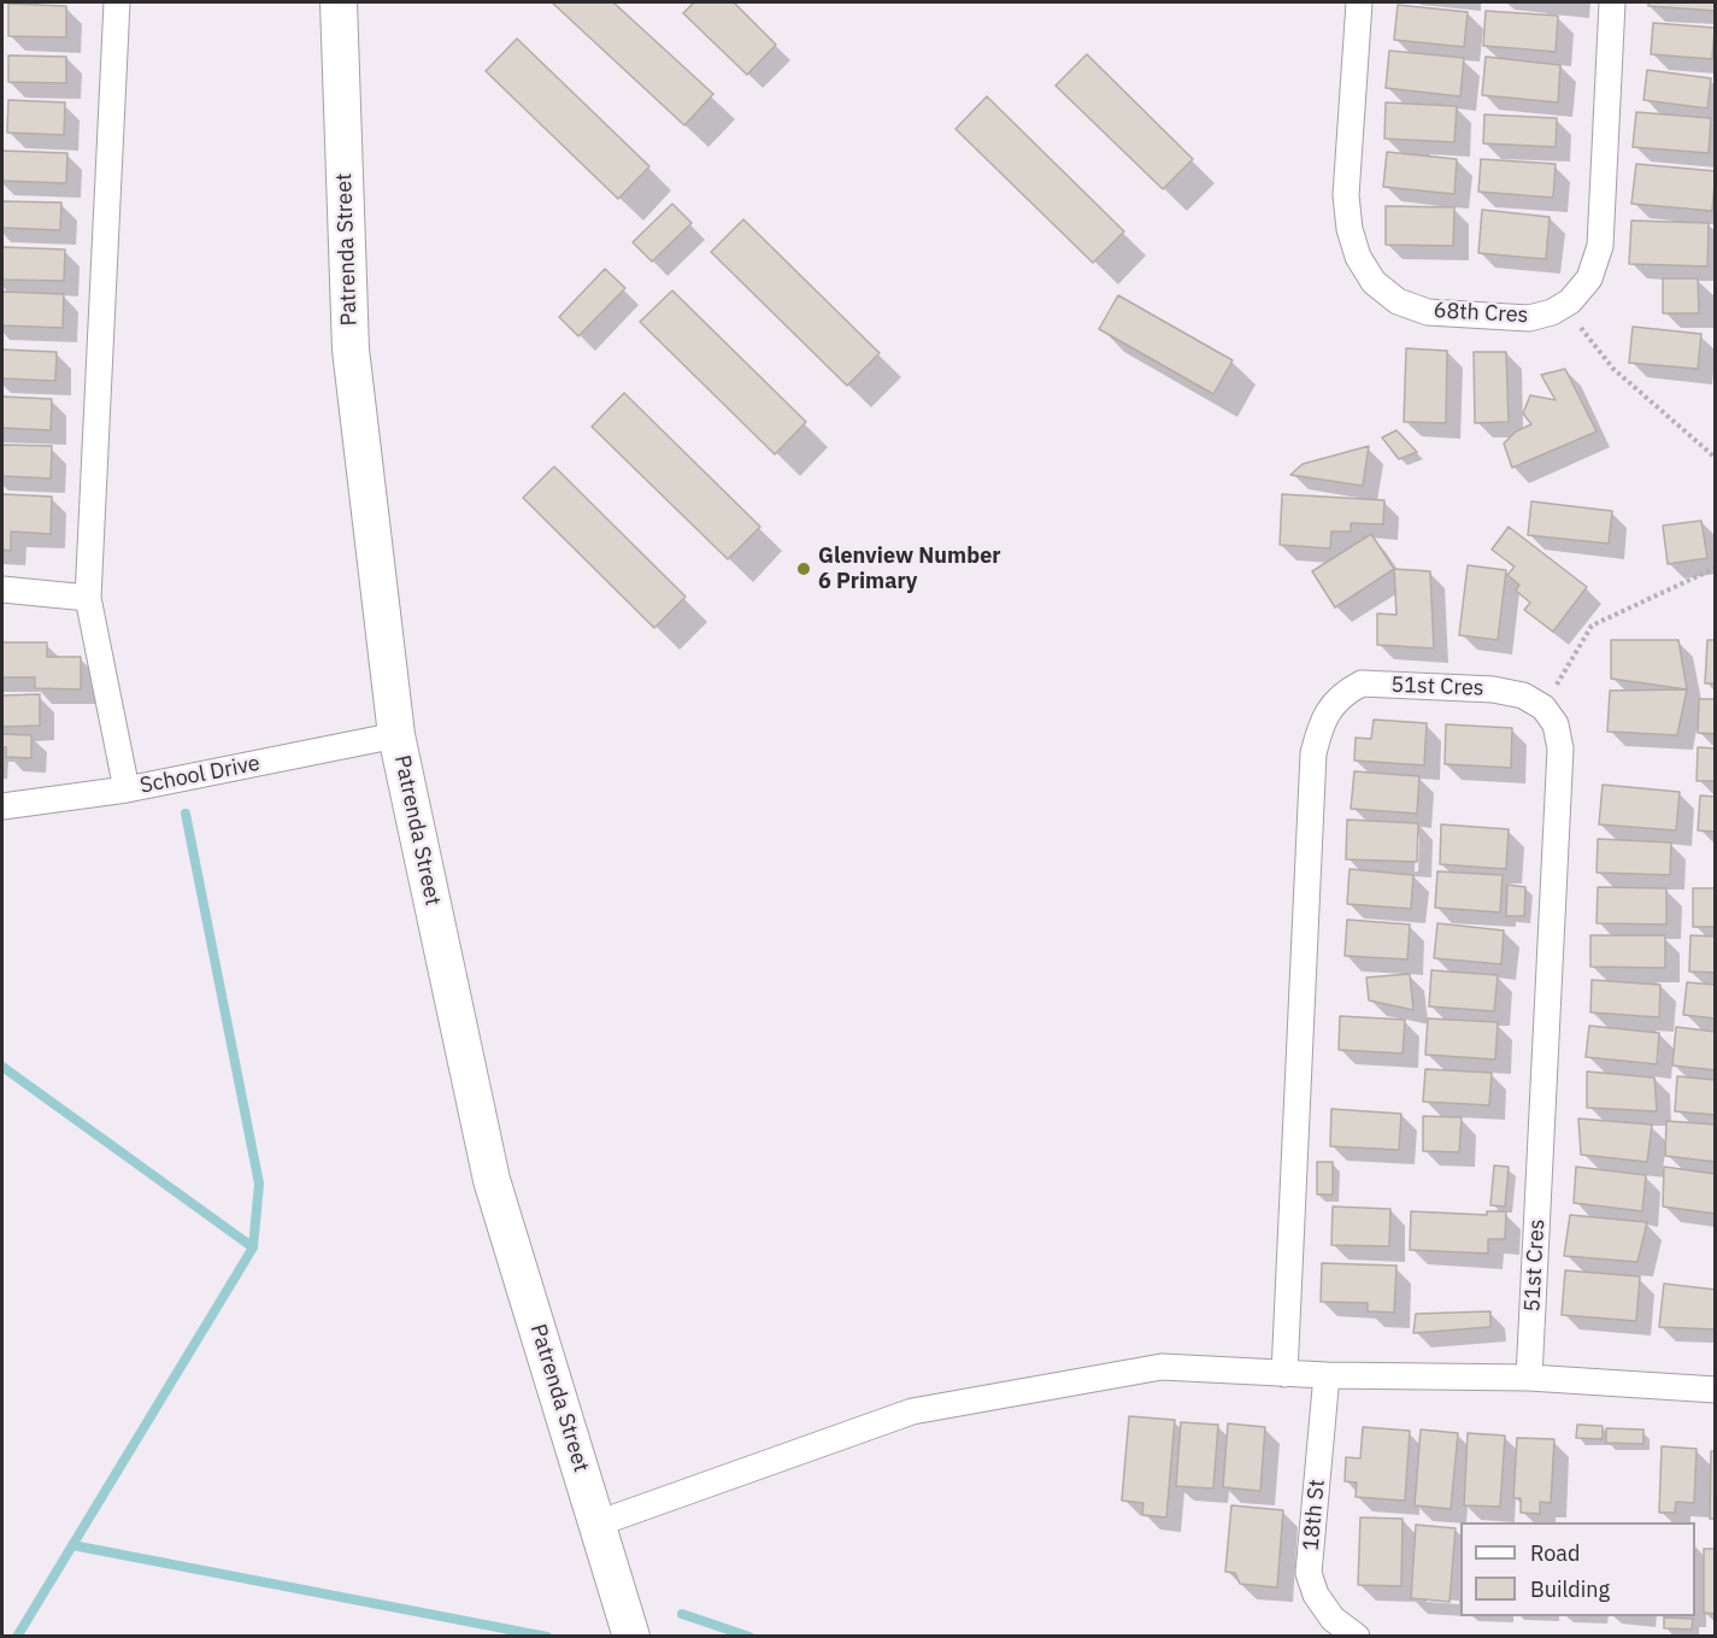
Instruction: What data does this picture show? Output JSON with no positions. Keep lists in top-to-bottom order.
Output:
{
  "streets": {
    "street": [
      "Patrenda Street",
      "68th Cres",
      "51st Cres",
      "School Drive",
      "18th St"
    ]
  },
  "crossings": [
    ["Patrenda Street", "School Drive"]
  ],
  "places": ["Glenview Number 6 Primary"],
  "legend": ["Road", "Building"]
}
